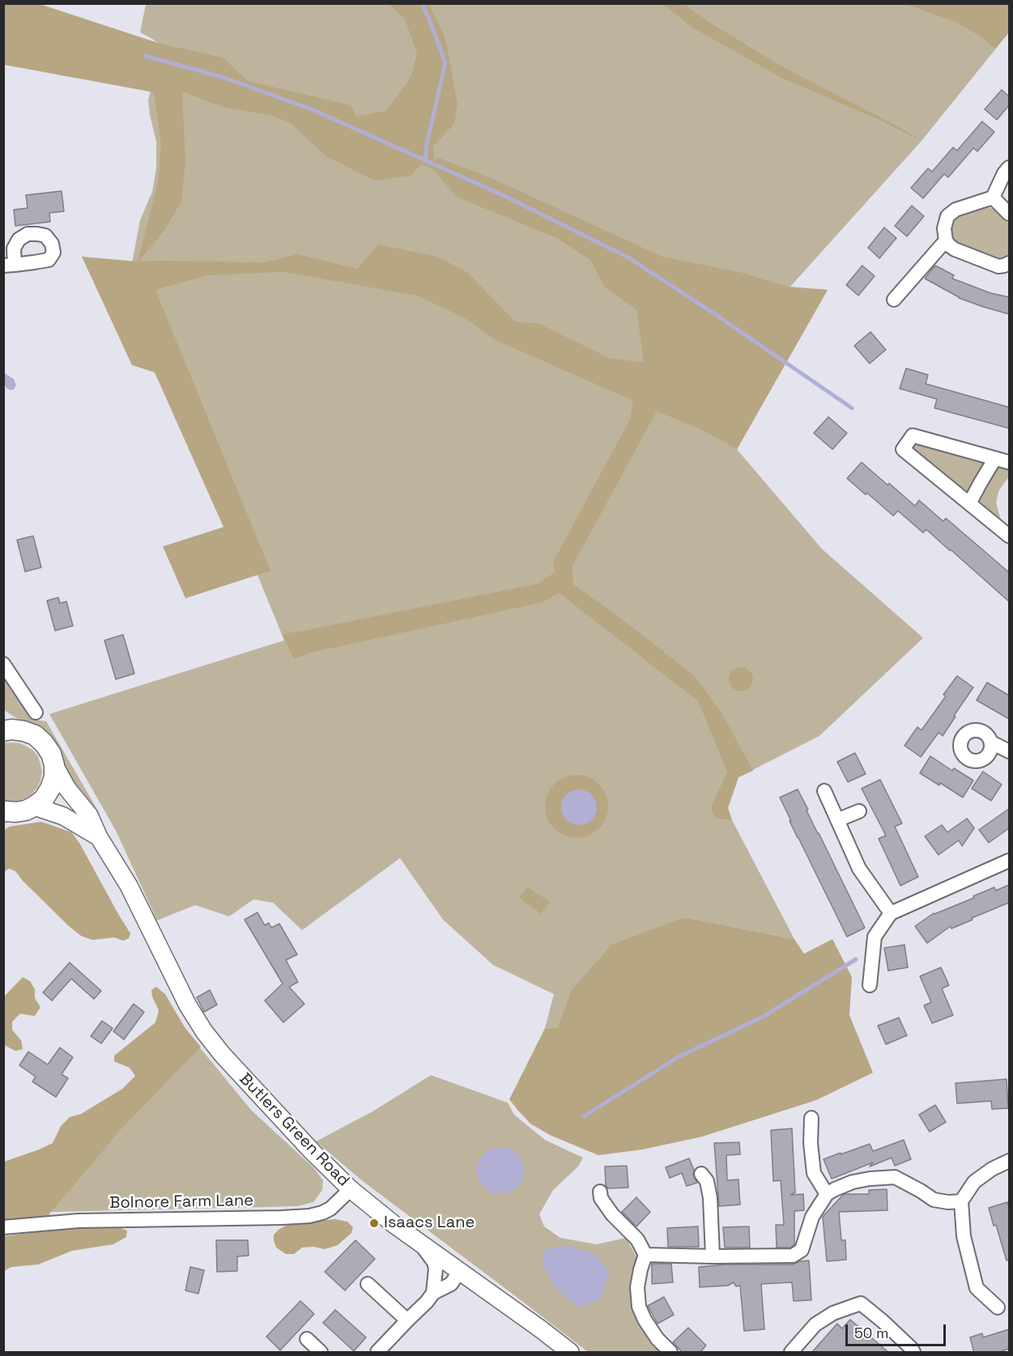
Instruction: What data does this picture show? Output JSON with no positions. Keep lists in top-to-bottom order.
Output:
{
  "streets": {
    "main road": ["Butlers Green Road"],
    "street": ["Bolnore Farm Lane"]
  },
  "crossings": [
    ["Butlers Green Road", "Bolnore Farm Lane"]
  ],
  "places": ["Isaacs Lane"],
  "scale_bar": "50 m"
}
